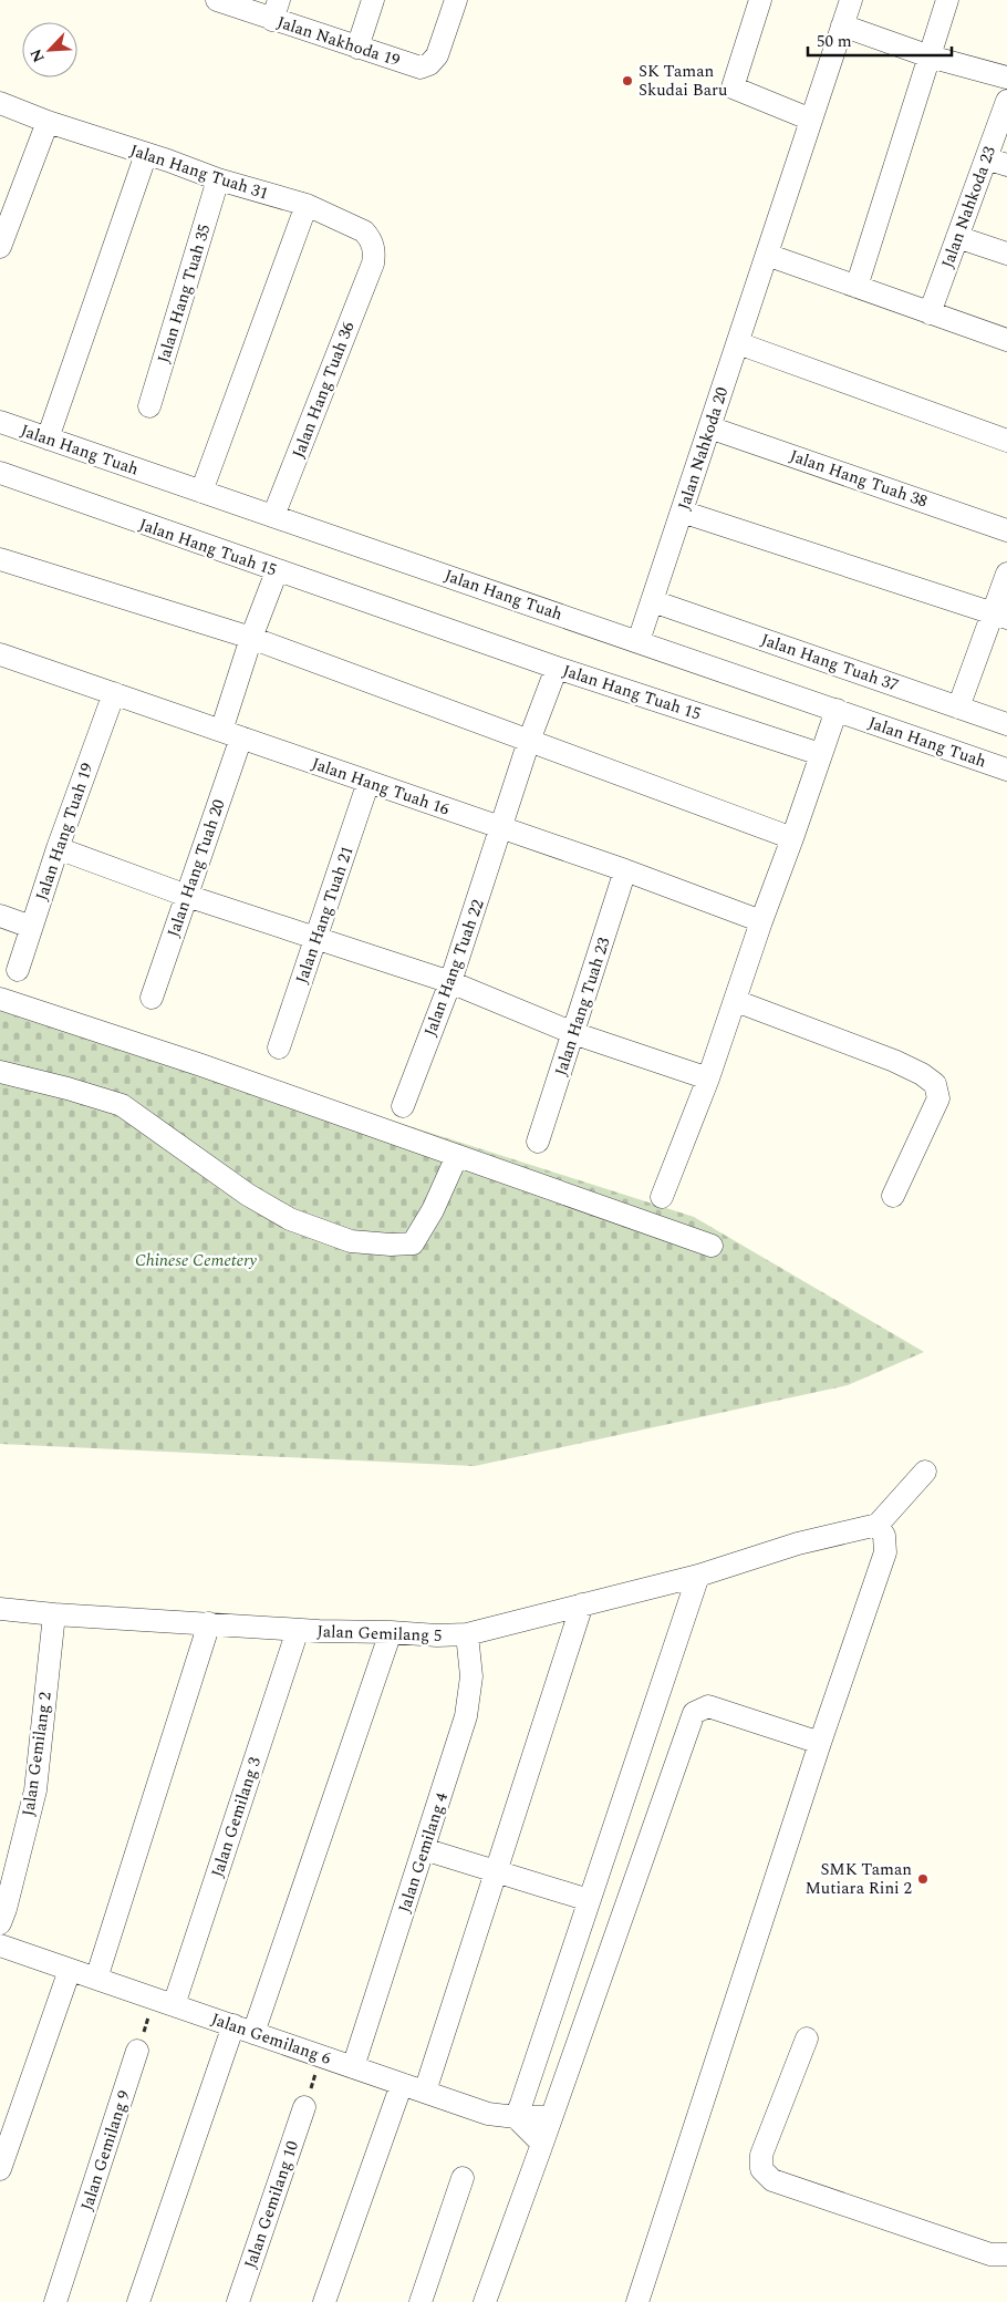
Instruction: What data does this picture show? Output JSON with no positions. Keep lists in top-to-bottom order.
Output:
{
  "streets": {
    "street": [
      "Jalan Nakhoda 19",
      "Jalan Hang Tuah 31",
      "Jalan Nahkoda 23",
      "Jalan Hang Tuah 35",
      "Jalan Hang Tuah 36",
      "Jalan Nahkoda 20",
      "Jalan Hang Tuah",
      "Jalan Hang Tuah 38",
      "Jalan Hang Tuah 15",
      "Jalan Hang Tuah 37",
      "Jalan Hang Tuah 16",
      "Jalan Hang Tuah 19",
      "Jalan Hang Tuah 20",
      "Jalan Hang Tuah 21",
      "Jalan Hang Tuah 22",
      "Jalan Hang Tuah 23",
      "Jalan Gemilang 5",
      "Jalan Gemilang 2",
      "Jalan Gemilang 3",
      "Jalan Gemilang 4",
      "Jalan Gemilang 6",
      "Jalan Gemilang 9",
      "Jalan Gemilang 10"
    ]
  },
  "crossings": [
    ["Jalan Hang Tuah 31", "Jalan Hang Tuah 35"],
    ["Jalan Hang Tuah 31", "Jalan Hang Tuah 36"],
    ["Jalan Hang Tuah 36", "Jalan Hang Tuah"],
    ["Jalan Nahkoda 20", "Jalan Hang Tuah"],
    ["Jalan Nahkoda 20", "Jalan Hang Tuah 38"],
    ["Jalan Nahkoda 20", "Jalan Hang Tuah 37"],
    ["Jalan Hang Tuah 15", "Jalan Hang Tuah 20"],
    ["Jalan Hang Tuah 15", "Jalan Hang Tuah 22"],
    ["Jalan Hang Tuah 16", "Jalan Hang Tuah 19"],
    ["Jalan Hang Tuah 16", "Jalan Hang Tuah 20"],
    ["Jalan Hang Tuah 16", "Jalan Hang Tuah 21"],
    ["Jalan Hang Tuah 16", "Jalan Hang Tuah 22"],
    ["Jalan Hang Tuah 16", "Jalan Hang Tuah 23"],
    ["Jalan Gemilang 5", "Jalan Gemilang 2"],
    ["Jalan Gemilang 5", "Jalan Gemilang 3"],
    ["Jalan Gemilang 5", "Jalan Gemilang 4"],
    ["Jalan Gemilang 3", "Jalan Gemilang 6"],
    ["Jalan Gemilang 4", "Jalan Gemilang 6"]
  ],
  "parks": ["Chinese Cemetery"],
  "places": ["SK Taman Skudai Baru", "SMK Taman Mutiara Rini 2"],
  "scale_bar": "50 m",
  "north": "bottom left"
}
